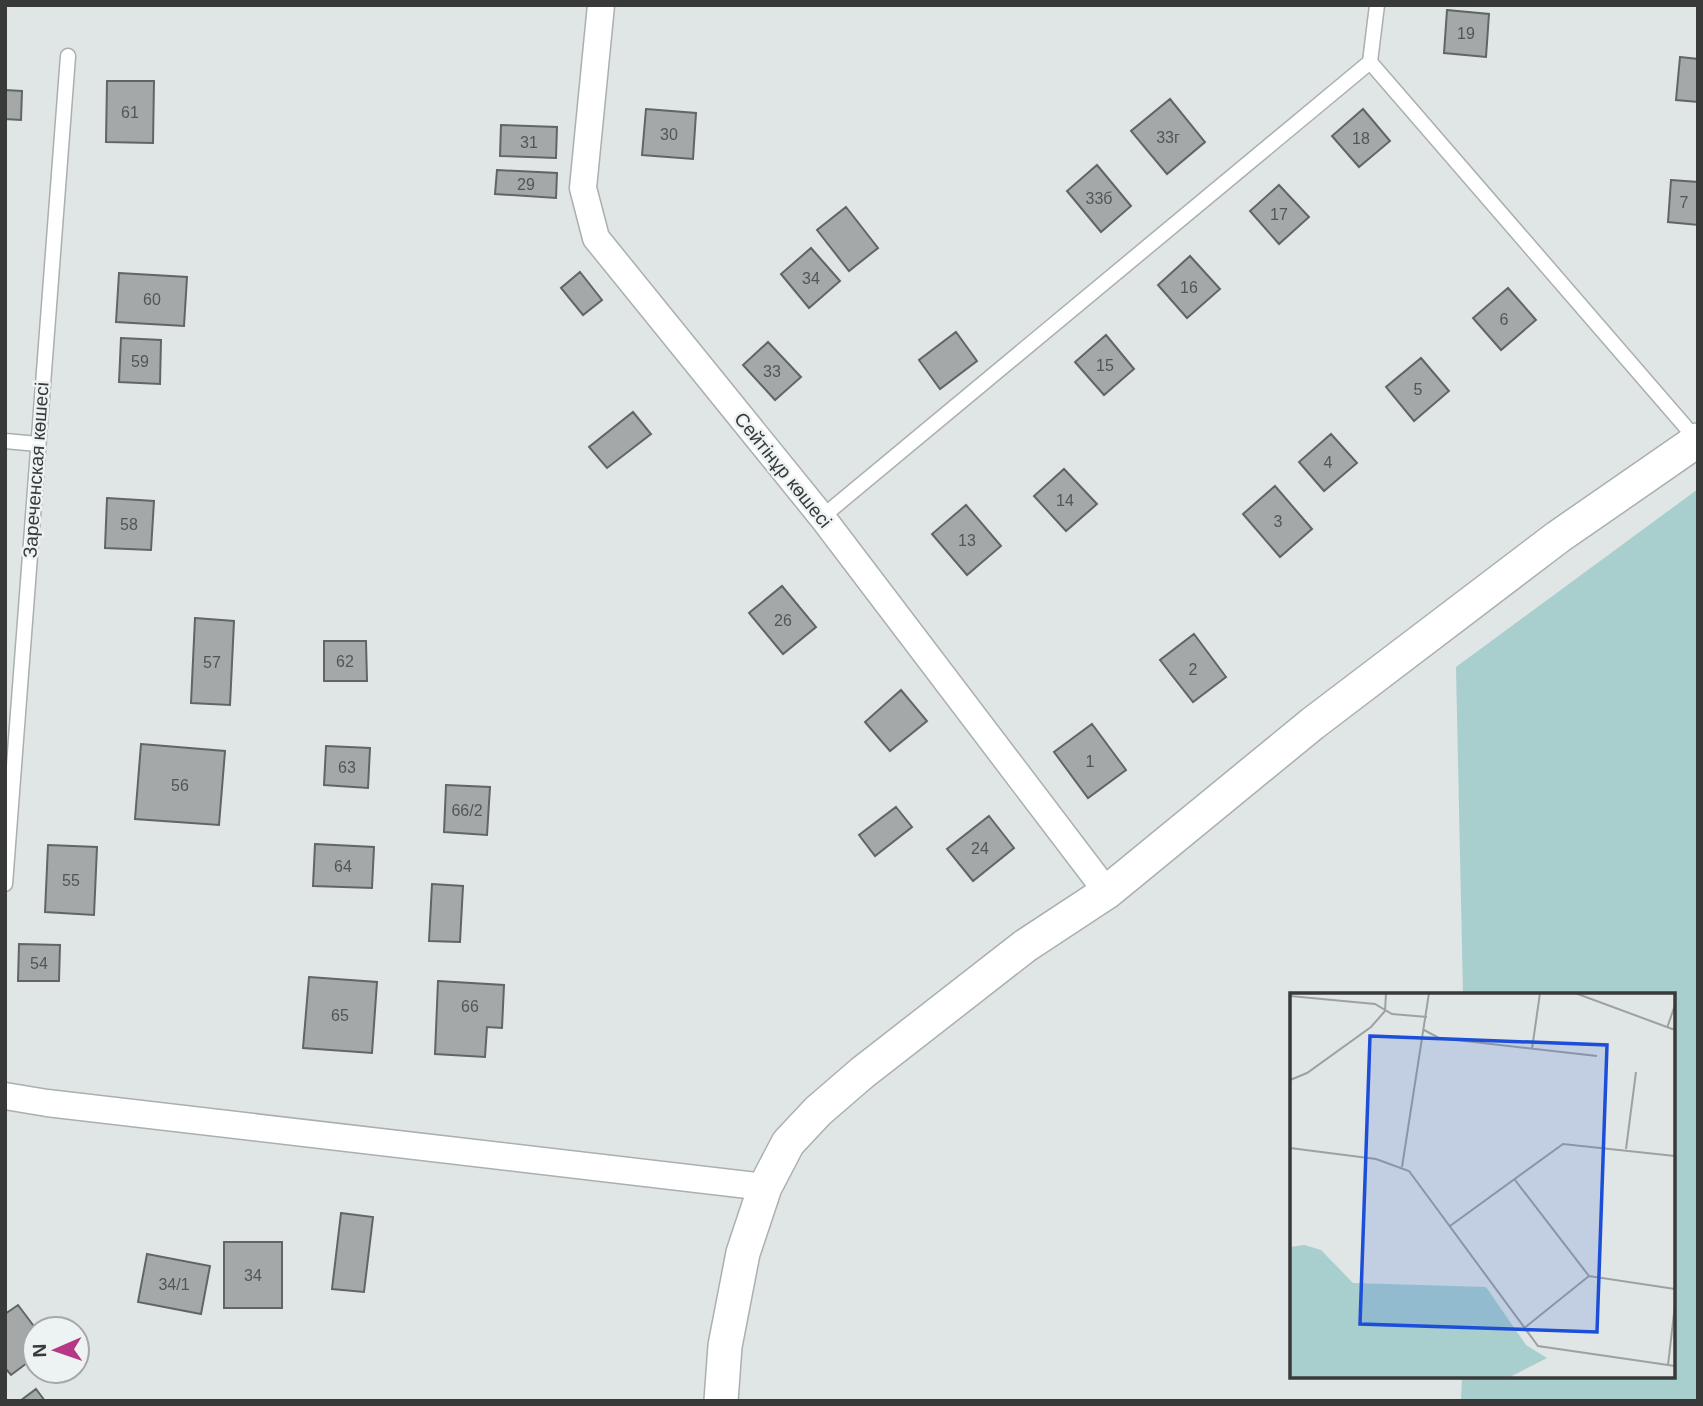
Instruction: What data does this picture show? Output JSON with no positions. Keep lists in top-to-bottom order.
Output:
{
  "streets": {
    "street": ["Сейтінұр көшесі"],
    "lane": ["Зареченская көшесі"]
  },
  "house_numbers": [
    "19",
    "61",
    "30",
    "33г",
    "18",
    "31",
    "29",
    "33б",
    "7",
    "17",
    "34",
    "16",
    "60",
    "6",
    "59",
    "15",
    "33",
    "5",
    "4",
    "14",
    "3",
    "58",
    "13",
    "26",
    "62",
    "57",
    "2",
    "1",
    "63",
    "56",
    "66/2",
    "24",
    "64",
    "55",
    "54",
    "66",
    "65",
    "34",
    "34/1"
  ],
  "north": "left"
}
